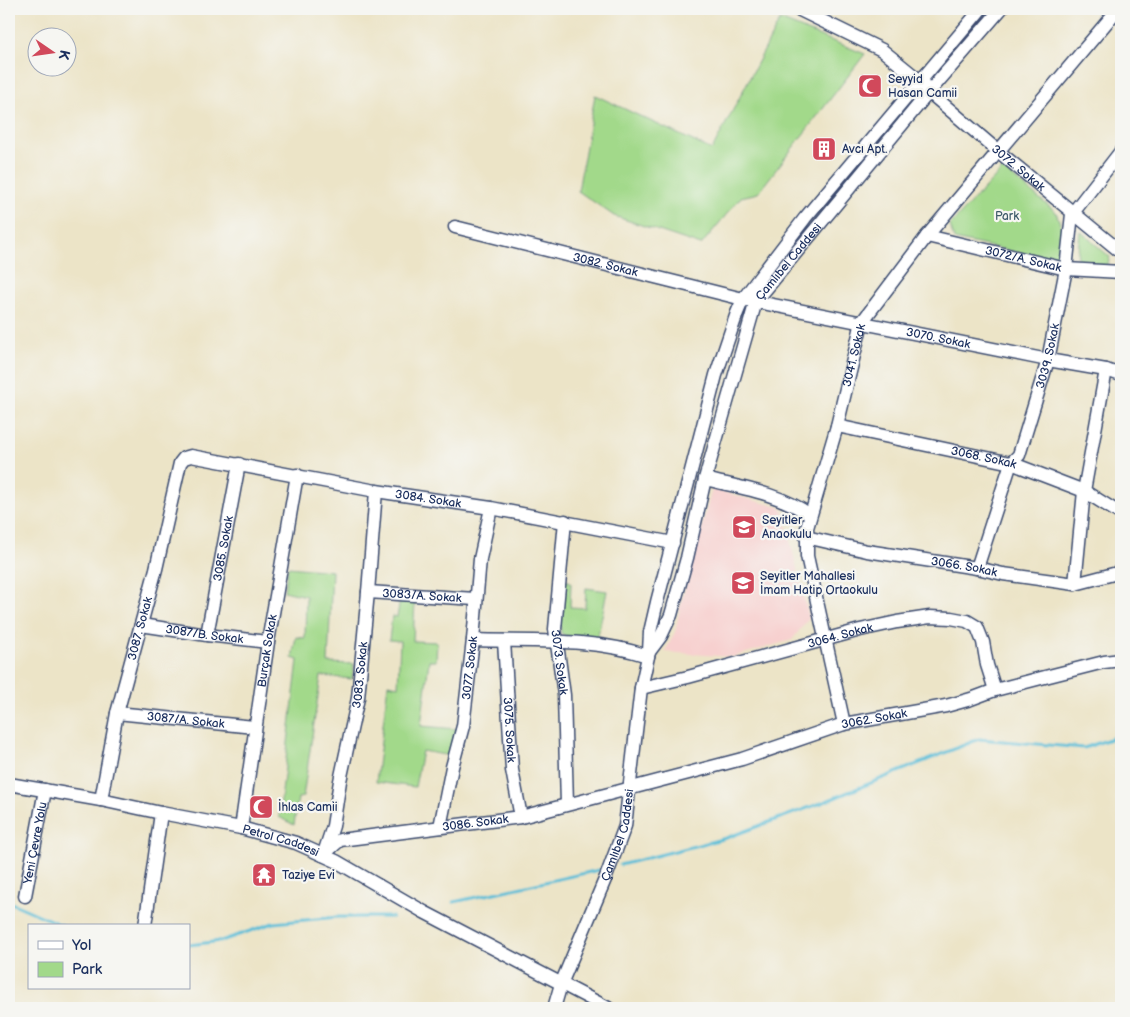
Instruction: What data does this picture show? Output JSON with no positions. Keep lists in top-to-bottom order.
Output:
{
  "streets": {
    "street": [
      "3072. Sokak",
      "3072/A. Sokak",
      "Çamlıbel Caddesi",
      "3082. Sokak",
      "3070. Sokak",
      "3041. Sokak",
      "3039. Sokak",
      "3068. Sokak",
      "3084. Sokak",
      "3085. Sokak",
      "3066. Sokak",
      "3083/A. Sokak",
      "3087. Sokak",
      "3087/B. Sokak",
      "3064. Sokak",
      "Burçak Sokak",
      "3073. Sokak",
      "3077. Sokak",
      "3083. Sokak",
      "3062. Sokak",
      "3087/A. Sokak",
      "3075. Sokak",
      "3086. Sokak",
      "Petrol Caddesi",
      "Yeni Çevre Yolu"
    ]
  },
  "crossings": [
    ["3072. Sokak", "Çamlıbel Caddesi"],
    ["3072. Sokak", "3041. Sokak"],
    ["3072. Sokak", "3039. Sokak"],
    ["3072/A. Sokak", "3041. Sokak"],
    ["3072/A. Sokak", "3039. Sokak"],
    ["Çamlıbel Caddesi", "3082. Sokak"],
    ["Çamlıbel Caddesi", "3070. Sokak"],
    ["Çamlıbel Caddesi", "3084. Sokak"],
    ["Çamlıbel Caddesi", "3064. Sokak"],
    ["Çamlıbel Caddesi", "3062. Sokak"],
    ["Çamlıbel Caddesi", "3086. Sokak"],
    ["Çamlıbel Caddesi", "Petrol Caddesi"],
    ["3082. Sokak", "3070. Sokak"],
    ["3070. Sokak", "3041. Sokak"],
    ["3070. Sokak", "3039. Sokak"],
    ["3041. Sokak", "3068. Sokak"],
    ["3041. Sokak", "3066. Sokak"],
    ["3041. Sokak", "3064. Sokak"],
    ["3041. Sokak", "3062. Sokak"],
    ["3039. Sokak", "3068. Sokak"],
    ["3039. Sokak", "3066. Sokak"],
    ["3084. Sokak", "3085. Sokak"],
    ["3084. Sokak", "3087. Sokak"],
    ["3084. Sokak", "Burçak Sokak"],
    ["3084. Sokak", "3073. Sokak"],
    ["3084. Sokak", "3077. Sokak"],
    ["3084. Sokak", "3083. Sokak"],
    ["3085. Sokak", "3087/B. Sokak"],
    ["3083/A. Sokak", "3077. Sokak"],
    ["3083/A. Sokak", "3083. Sokak"],
    ["3087. Sokak", "3087/B. Sokak"],
    ["3087. Sokak", "3087/A. Sokak"],
    ["3087. Sokak", "Petrol Caddesi"],
    ["3087/B. Sokak", "Burçak Sokak"],
    ["3064. Sokak", "3062. Sokak"],
    ["Burçak Sokak", "3087/A. Sokak"],
    ["Burçak Sokak", "Petrol Caddesi"],
    ["3073. Sokak", "3086. Sokak"],
    ["3077. Sokak", "3086. Sokak"],
    ["3083. Sokak", "3086. Sokak"],
    ["3083. Sokak", "Petrol Caddesi"],
    ["3062. Sokak", "3086. Sokak"],
    ["3075. Sokak", "3086. Sokak"],
    ["3086. Sokak", "Petrol Caddesi"],
    ["Petrol Caddesi", "Yeni Çevre Yolu"]
  ],
  "parks": ["Park"],
  "places": {
    "mosque": ["Seyyid Hasan Camii", "İhlas Camii"],
    "building": ["Avcı Apt."],
    "school or university": ["Seyitler Anaokulu", "Seyitler Mahallesi İmam Hatip Ortaokulu"],
    "temple": ["Taziye Evi"]
  },
  "legend": ["Yol", "Park"],
  "north": "right"
}
